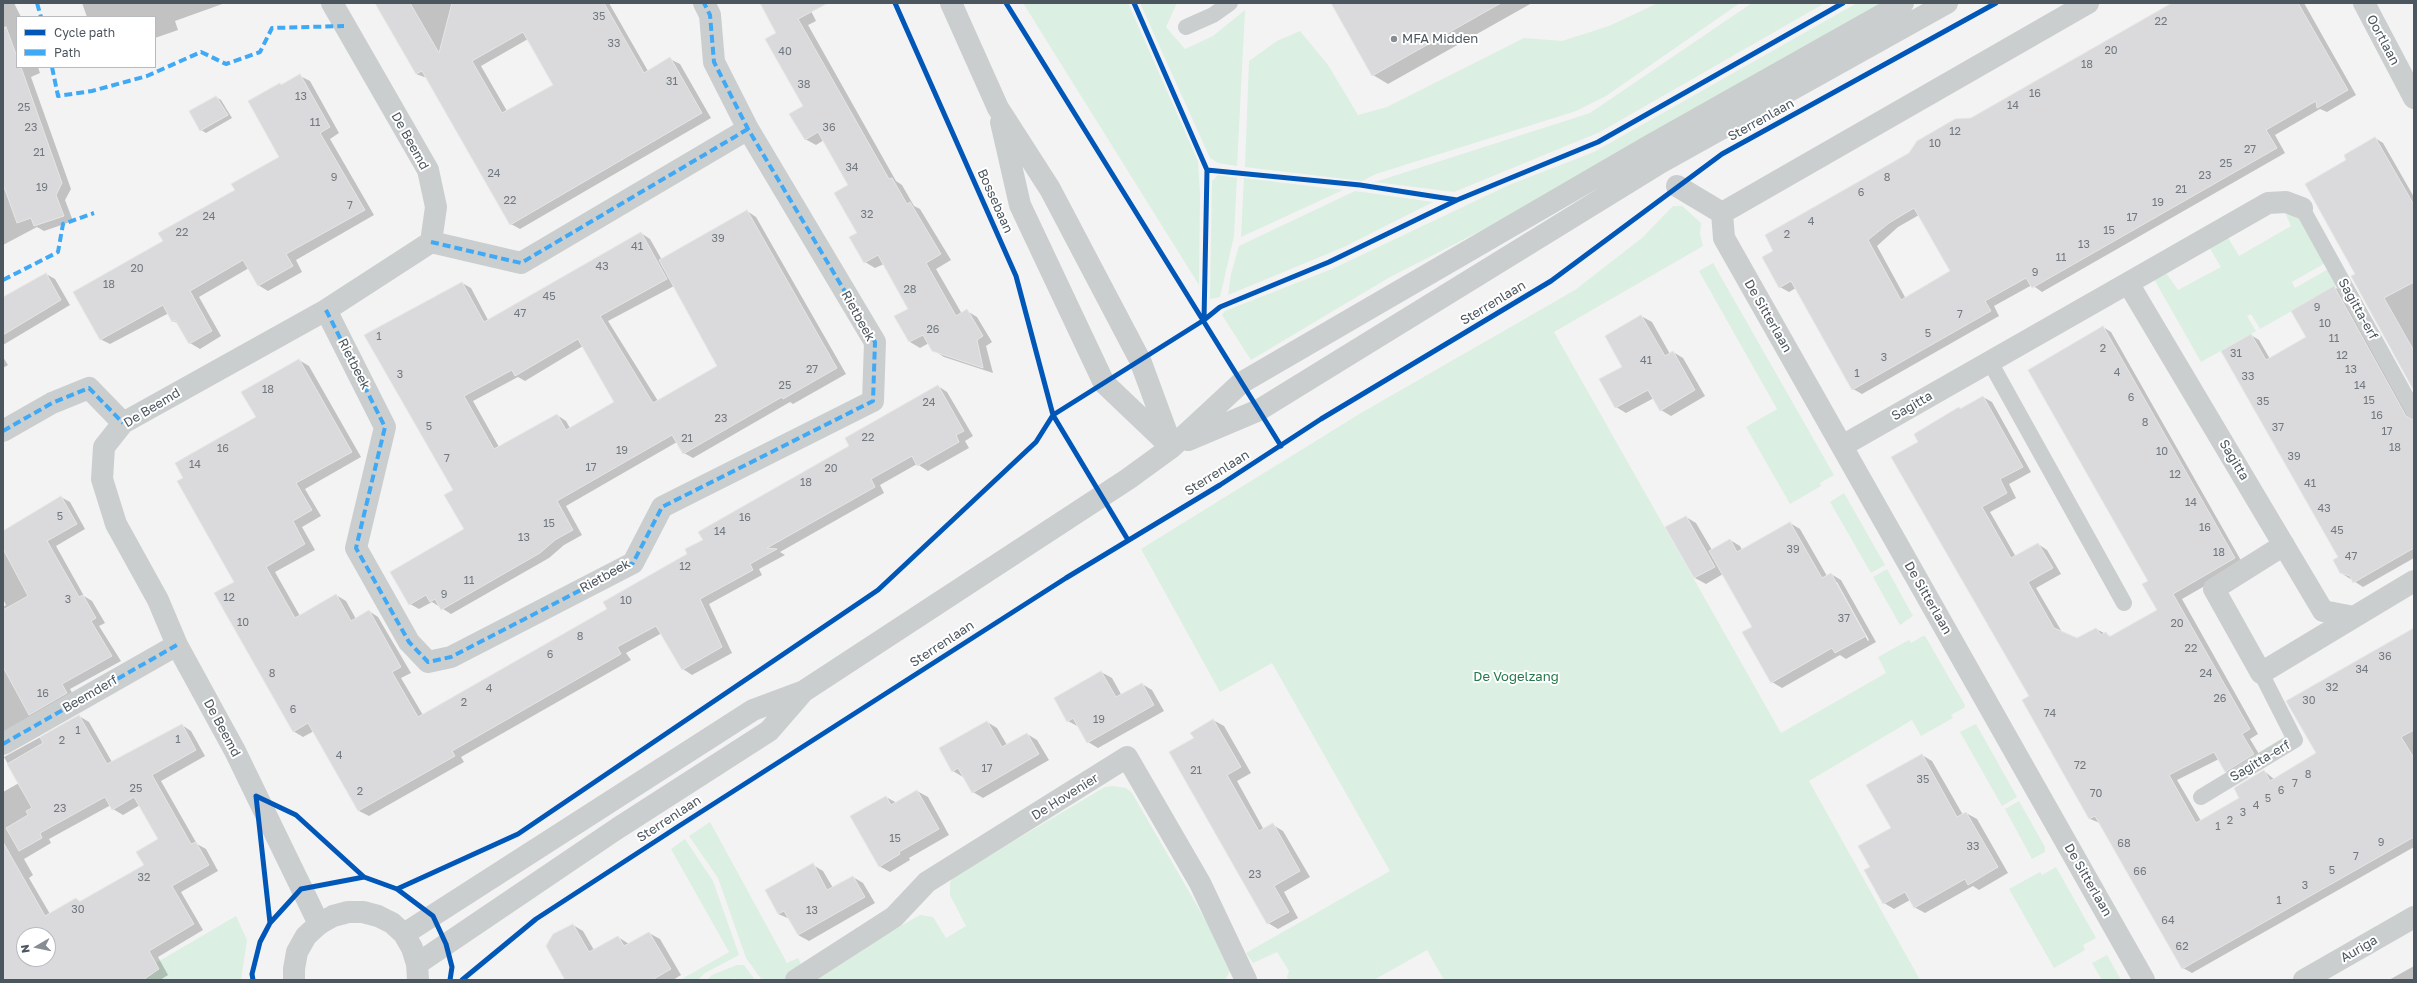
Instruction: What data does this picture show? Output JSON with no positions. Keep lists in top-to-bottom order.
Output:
{
  "streets": {
    "street": [
      "Oortlaan",
      "Sterrenlaan",
      "De Beemd",
      "Bossebaan",
      "Rietbeek",
      "De Sitterlaan",
      "Sagitta",
      "Beemderf",
      "De Hovenier",
      "Auriga"
    ],
    "lane": ["Sagitta-erf"]
  },
  "crossings": [
    ["Sterrenlaan", "Bossebaan"],
    ["De Beemd", "Rietbeek"],
    ["De Beemd", "Beemderf"],
    ["Sagitta-erf", "Sagitta"],
    ["De Sitterlaan", "Sagitta"]
  ],
  "parks": ["De Vogelzang"],
  "places": ["MFA Midden"],
  "house_numbers": [
    "35",
    "22",
    "33",
    "20",
    "40",
    "18",
    "31",
    "38",
    "16",
    "13",
    "14",
    "25",
    "11",
    "23",
    "36",
    "12",
    "10",
    "27",
    "21",
    "25",
    "34",
    "24",
    "23",
    "9",
    "8",
    "19",
    "21",
    "6",
    "22",
    "19",
    "7",
    "32",
    "24",
    "17",
    "4",
    "15",
    "22",
    "2",
    "39",
    "13",
    "41",
    "11",
    "43",
    "20",
    "9",
    "18",
    "28",
    "45",
    "9",
    "47",
    "7",
    "10",
    "26",
    "5",
    "1",
    "11",
    "2",
    "31",
    "12",
    "3",
    "41",
    "27",
    "13",
    "4",
    "1",
    "3",
    "33",
    "25",
    "14",
    "18",
    "6",
    "15",
    "35",
    "24",
    "16",
    "23",
    "8",
    "5",
    "37",
    "17",
    "22",
    "21",
    "18",
    "16",
    "19",
    "10",
    "39",
    "7",
    "14",
    "17",
    "20",
    "12",
    "18",
    "41",
    "14",
    "43",
    "5",
    "16",
    "15",
    "16",
    "45",
    "14",
    "13",
    "39",
    "18",
    "47",
    "12",
    "11",
    "9",
    "12",
    "3",
    "10",
    "37",
    "10",
    "20",
    "8",
    "22",
    "6",
    "36",
    "34",
    "8",
    "24",
    "32",
    "4",
    "16",
    "26",
    "30",
    "2",
    "6",
    "74",
    "19",
    "1",
    "1",
    "2",
    "4",
    "72",
    "17",
    "21",
    "8",
    "35",
    "7",
    "25",
    "6",
    "2",
    "70",
    "5",
    "4",
    "23",
    "3",
    "2",
    "1",
    "15",
    "9",
    "68",
    "33",
    "7",
    "5",
    "66",
    "23",
    "32",
    "3",
    "1",
    "30",
    "13",
    "64",
    "62"
  ],
  "legend": ["Cycle path", "Path"],
  "north": "left"
}
